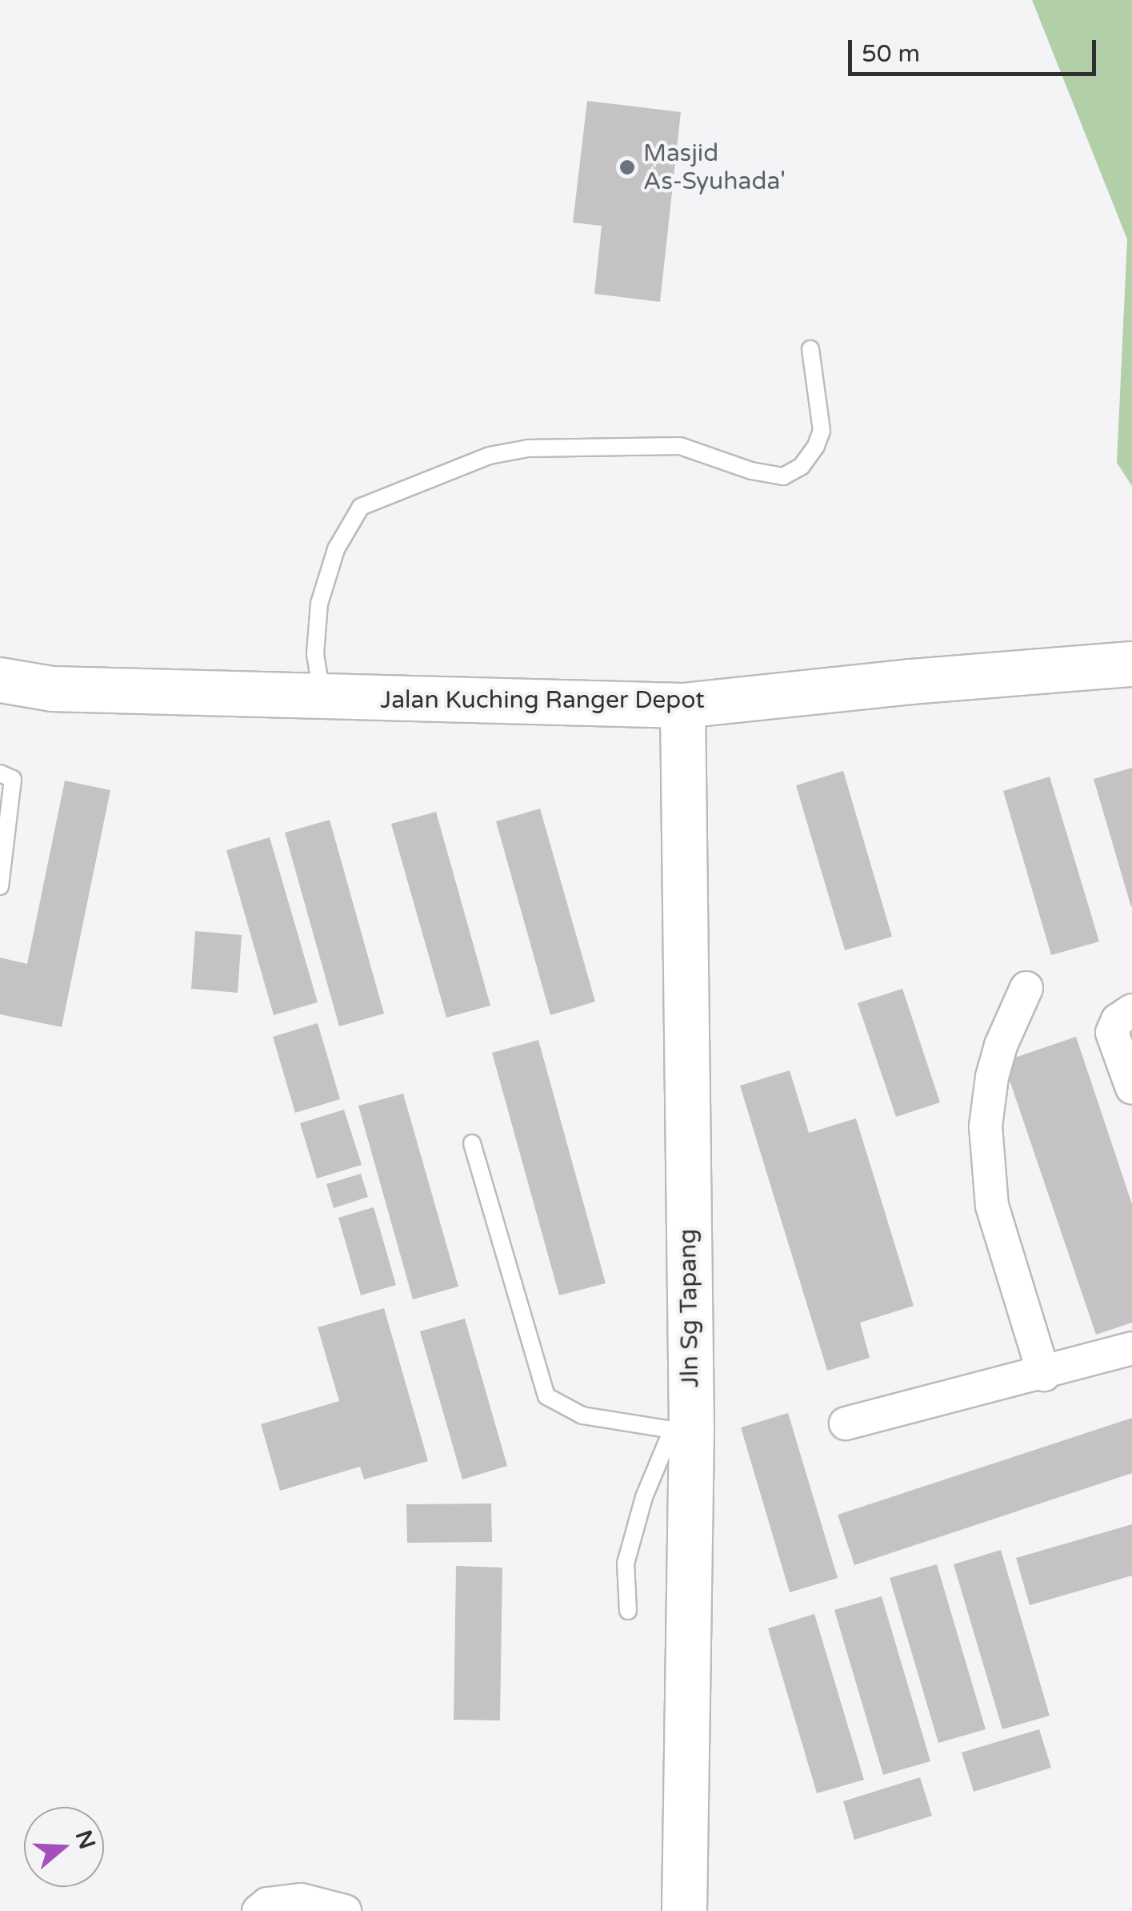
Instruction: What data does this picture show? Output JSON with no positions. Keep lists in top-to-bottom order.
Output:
{
  "streets": {
    "street": ["Jalan Kuching Ranger Depot", "Jln Sg Tapang"]
  },
  "crossings": [
    ["Jalan Kuching Ranger Depot", "Jln Sg Tapang"]
  ],
  "places": ["Masjid As-Syuhada'"],
  "scale_bar": "50 m",
  "north": "right"
}
